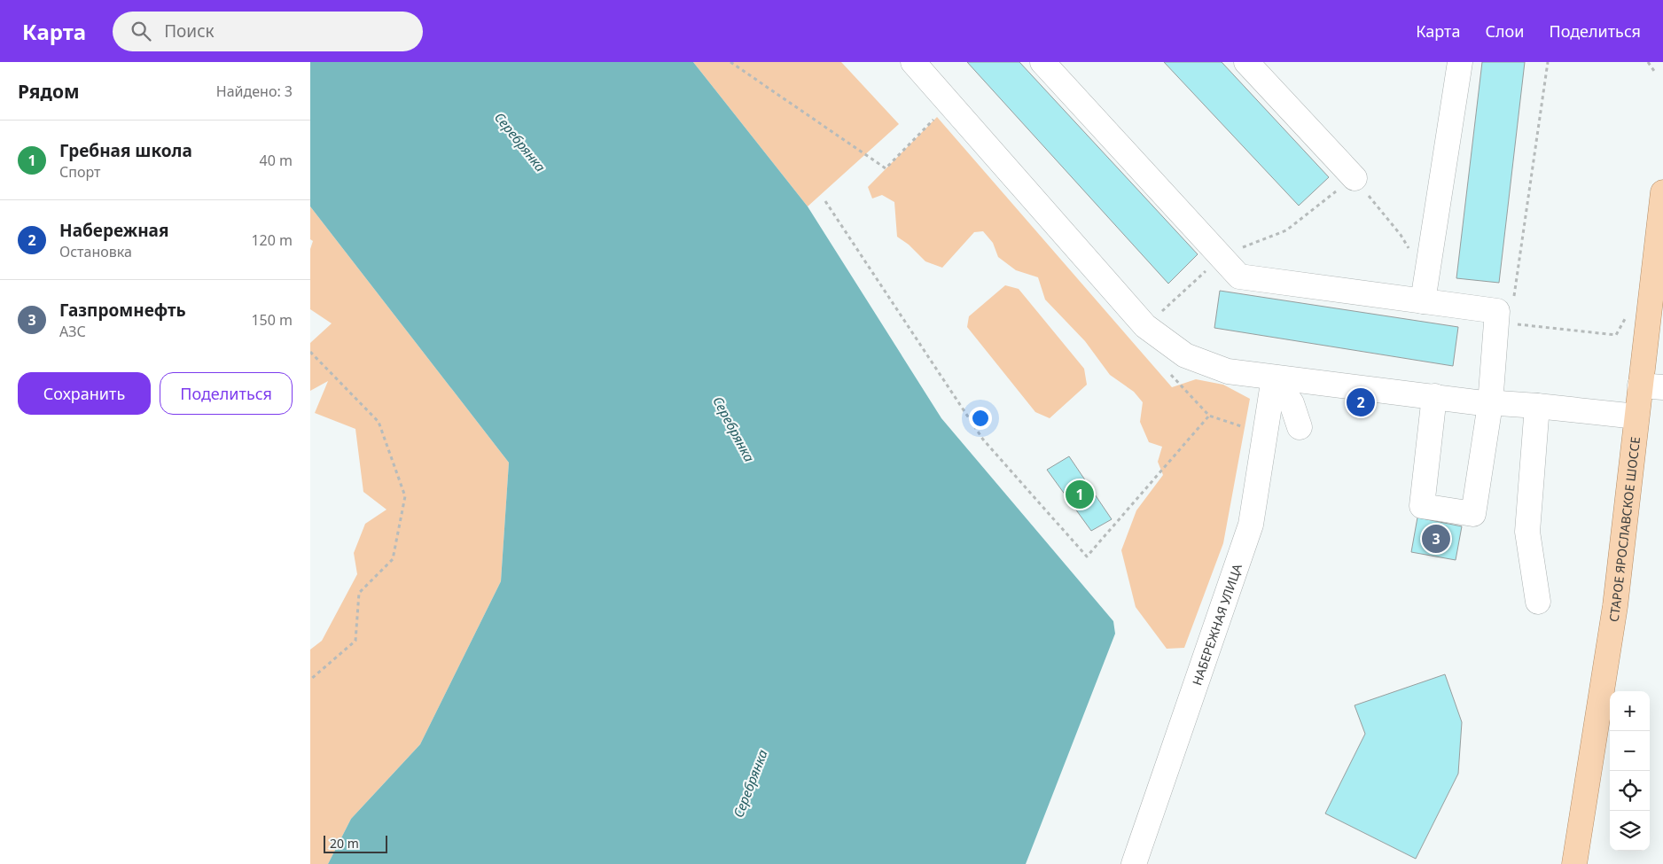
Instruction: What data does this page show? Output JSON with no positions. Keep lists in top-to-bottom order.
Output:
{
  "streets": {
    "main road": ["СТАРОЕ ЯРОСЛАВСКОЕ ШОССЕ"],
    "street": ["НАБЕРЕЖНАЯ УЛИЦА"]
  },
  "water": ["Серебрянка"],
  "scale_bar": "20 m",
  "page": {
    "header": "Карта",
    "search": "Поиск",
    "nav": ["Карта", "Слои", "Поделиться"],
    "heading": ["Рядом", "Найдено: 3"],
    "list": [
      {
        "mark": "1",
        "name": "Гребная школа",
        "note": "Спорт",
        "value": "40 m"
      },
      {
        "mark": "2",
        "name": "Набережная",
        "note": "Остановка",
        "value": "120 m"
      },
      {
        "mark": "3",
        "name": "Газпромнефть",
        "note": "АЗС",
        "value": "150 m"
      }
    ],
    "buttons": ["Сохранить", "Поделиться"],
    "pins": ["2", "1", "3"],
    "map_buttons": ["+", "−"],
    "scale": "20 m"
  }
}
